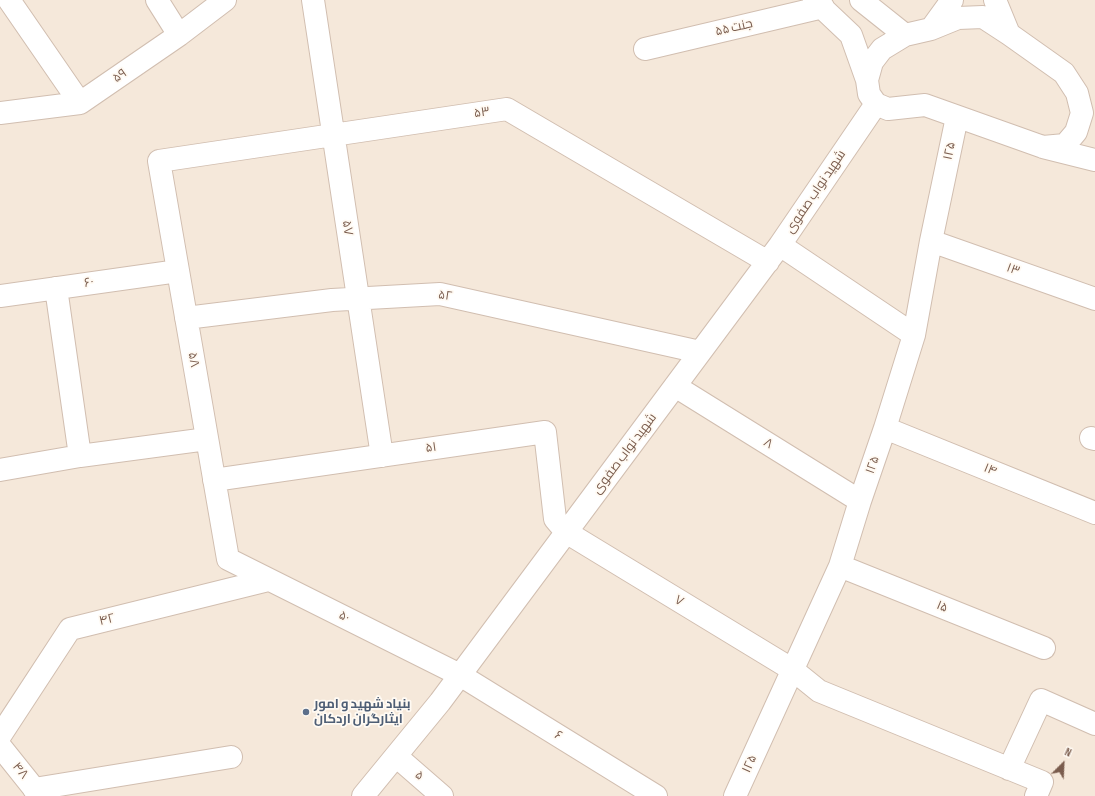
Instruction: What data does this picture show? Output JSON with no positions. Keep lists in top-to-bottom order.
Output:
{
  "streets": {
    "street": [
      "جنت ۵۵",
      "۵۹",
      "۵۳",
      "۱۲۵",
      "شهید نواب صفوی",
      "۵۷",
      "۱۳",
      "۶۰",
      "۵۲",
      "۵۸",
      "۸",
      "۵۱",
      "۱۴",
      "۷",
      "۱۵",
      "۵۰",
      "۴۲",
      "۶",
      "۴۸",
      "۵"
    ]
  },
  "crossings": [
    ["۵۳", "۱۲۵"],
    ["۵۳", "شهید نواب صفوی"],
    ["۵۳", "۵۷"],
    ["۵۳", "۵۸"],
    ["۱۲۵", "۱۳"],
    ["۱۲۵", "۸"],
    ["۱۲۵", "۱۴"],
    ["۱۲۵", "۷"],
    ["۱۲۵", "۱۵"],
    ["شهید نواب صفوی", "۵۲"],
    ["شهید نواب صفوی", "۸"],
    ["شهید نواب صفوی", "۵۱"],
    ["شهید نواب صفوی", "۷"],
    ["شهید نواب صفوی", "۵۰"],
    ["شهید نواب صفوی", "۶"],
    ["شهید نواب صفوی", "۵"],
    ["۵۷", "۵۲"],
    ["۵۷", "۵۱"],
    ["۶۰", "۵۸"],
    ["۵۲", "۵۸"],
    ["۵۸", "۵۱"],
    ["۵۸", "۵۰"],
    ["۵۱", "۷"],
    ["۵۰", "۴۲"],
    ["۵۰", "۶"]
  ],
  "places": ["بنیاد شهید و امور ایثارگران اردکان"],
  "north": "top right"
}
